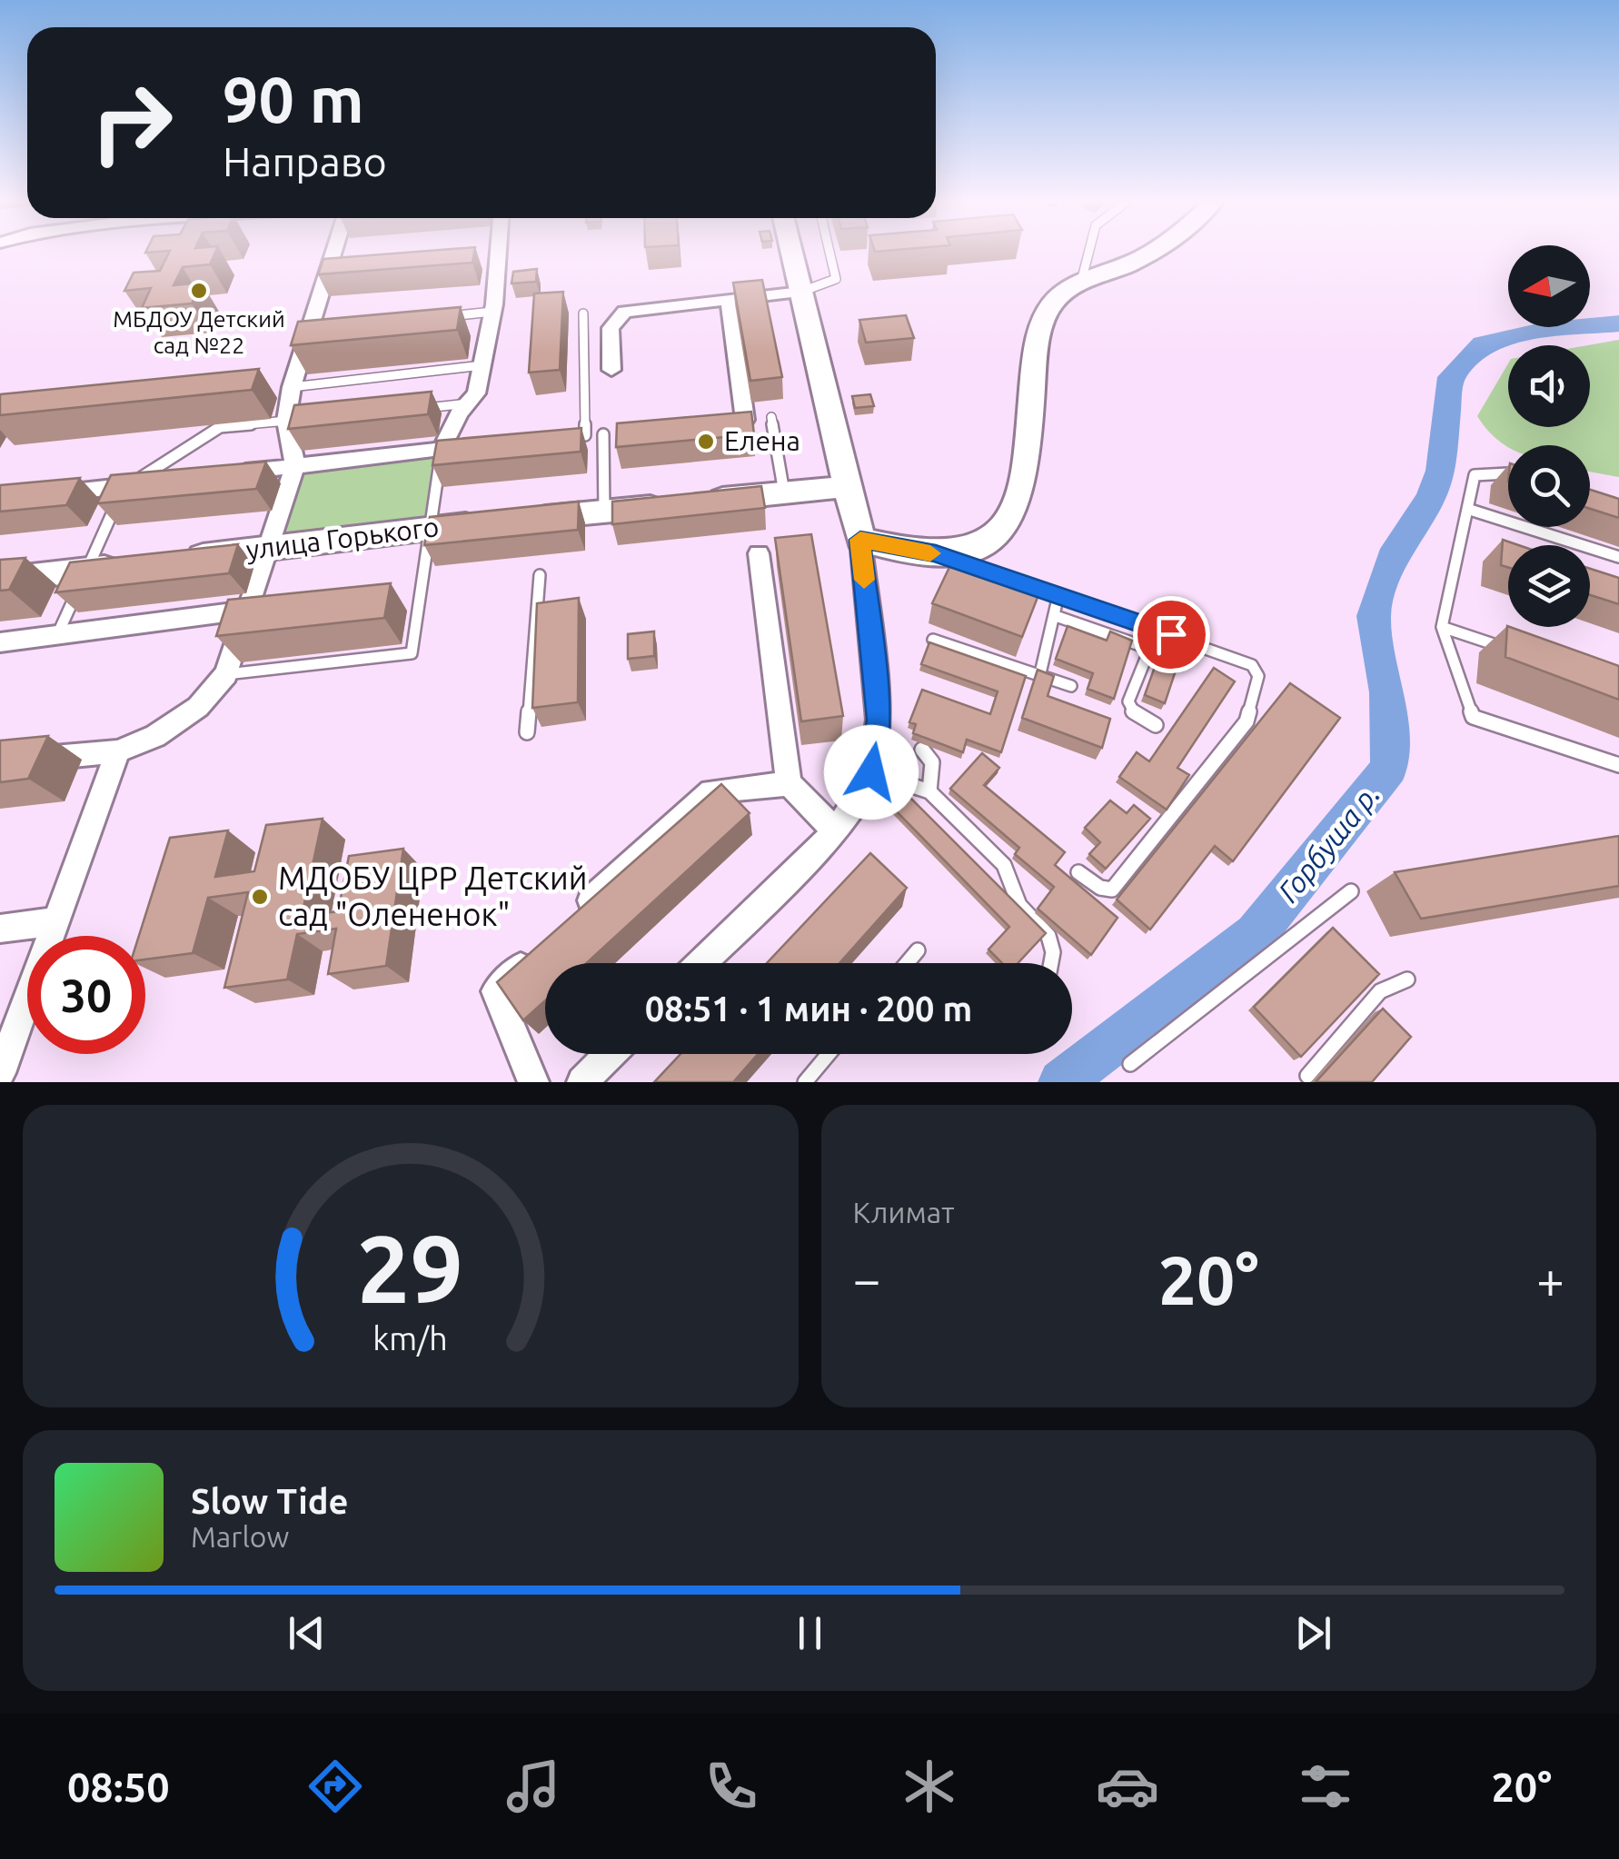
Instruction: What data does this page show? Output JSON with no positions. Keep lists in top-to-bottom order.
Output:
{
  "streets": {
    "street": ["улица Горького"]
  },
  "water": ["Горбуша р."],
  "places": ["МБДОУ Детский сад №22", "Елена", "МДОБУ ЦРР Детский сад \"Олененок\""],
  "north": "left",
  "page": {
    "turn": ["90 m", "Направо"],
    "limit": "30",
    "trip": "08:51 · 1 мин · 200 m",
    "tile": "Климат",
    "heat": ["−", "20°", "+"],
    "song": ["Slow Tide", "Marlow"],
    "tabs": ["08:50", "20°"],
    "gauge": ["29", "km/h"]
  }
}
